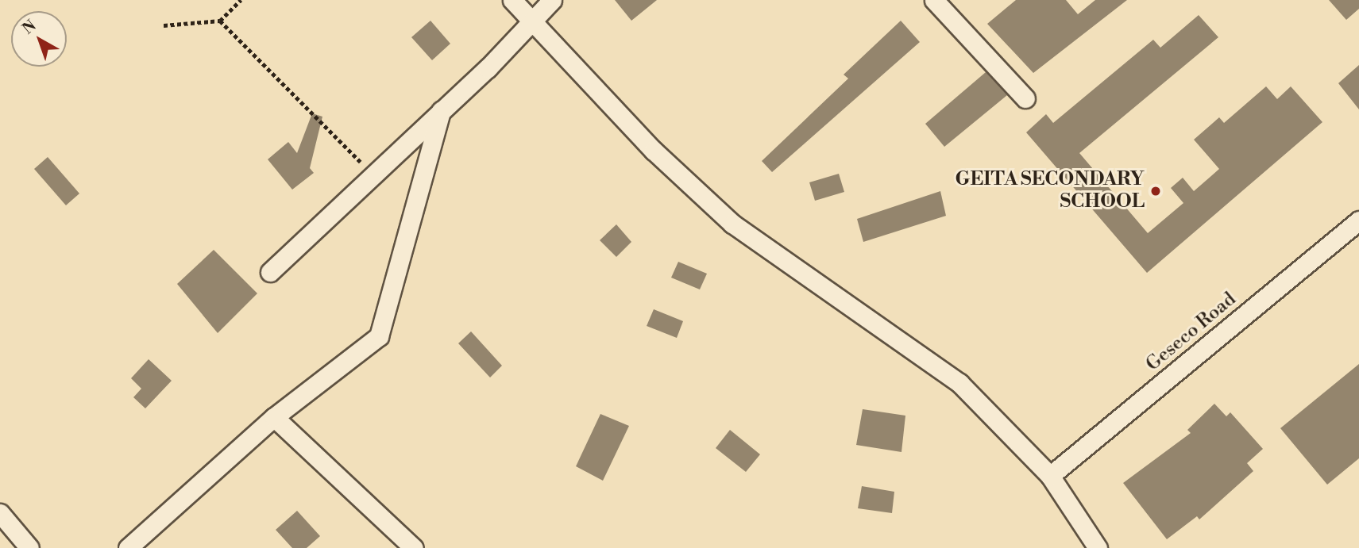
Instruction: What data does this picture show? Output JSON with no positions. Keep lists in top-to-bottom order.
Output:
{
  "streets": {
    "street": ["Geseco Road"]
  },
  "places": ["GEITA SECONDARY SCHOOL"],
  "north": "top left"
}
